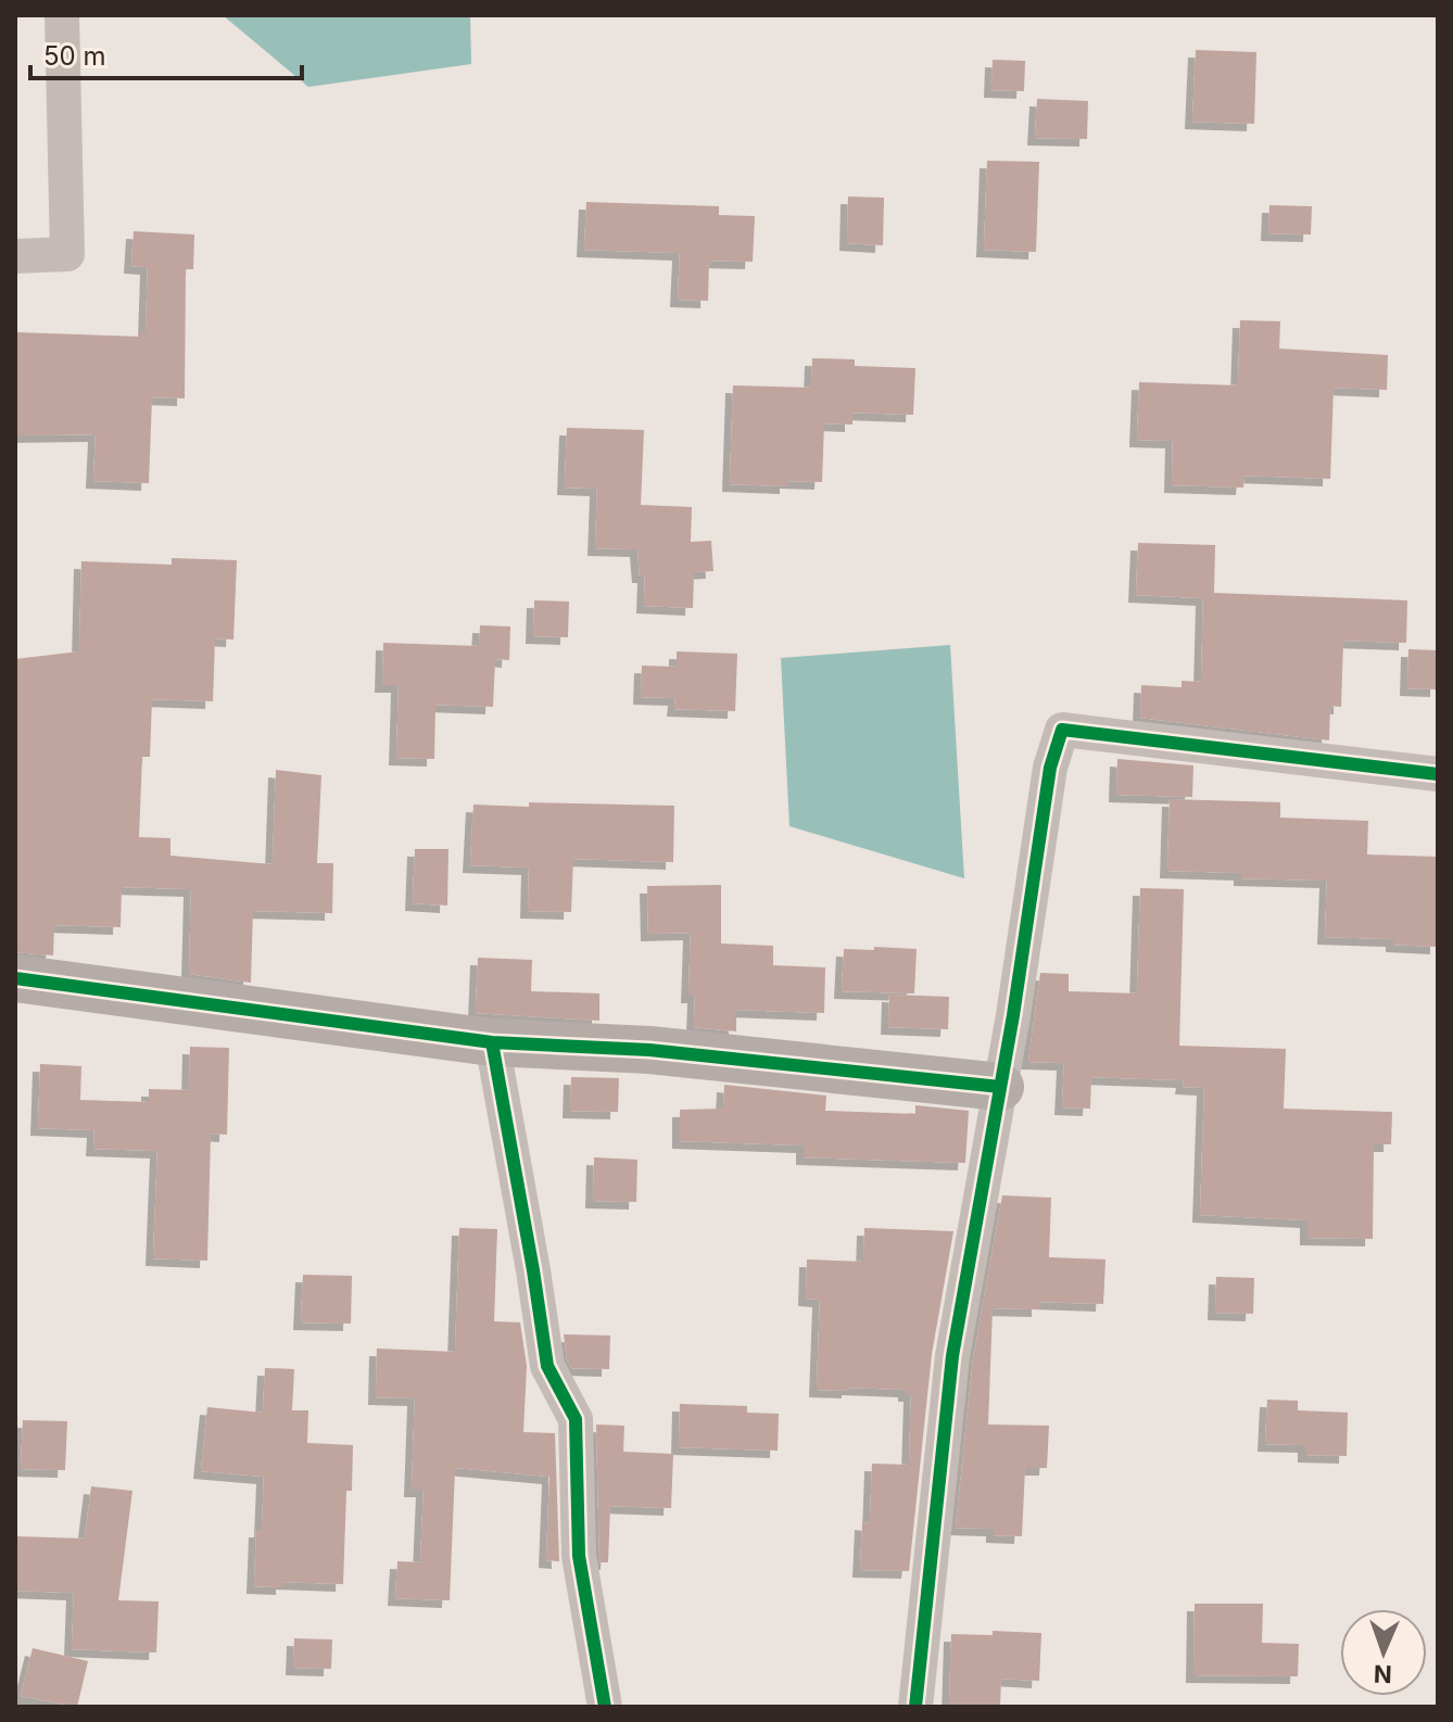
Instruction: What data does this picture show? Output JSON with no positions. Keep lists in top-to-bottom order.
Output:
{
  "scale_bar": "50 m",
  "north": "bottom"
}
